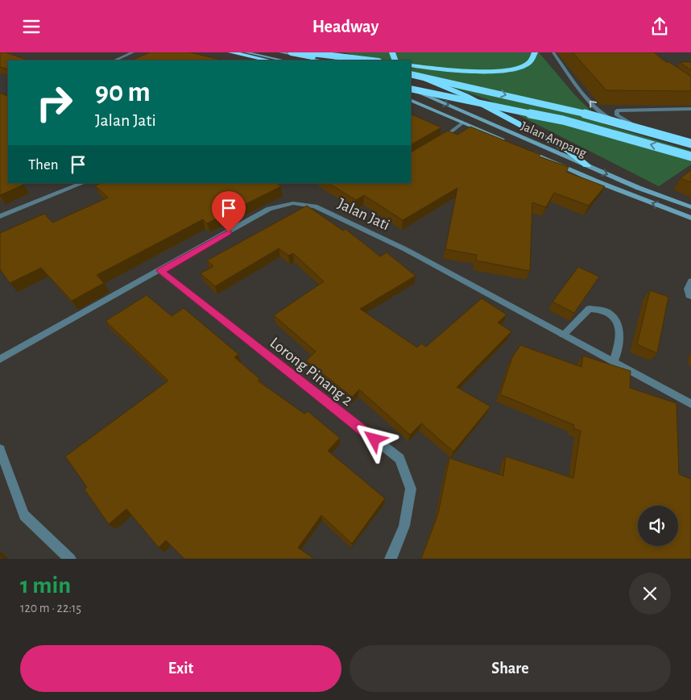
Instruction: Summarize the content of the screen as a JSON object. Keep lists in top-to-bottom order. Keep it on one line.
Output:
{"streets":{"main road":["Jalan Ampang"],"street":["Jalan Jati","Lorong Pinang 2"]},"crossings":[["Jalan Jati","Lorong Pinang 2"]],"page":{"header":"Headway","turn":["90 m","Jalan Jati"],"then":"Then","heading":["1 min","120 m · 22:15"],"buttons":["Exit","Share"]}}
